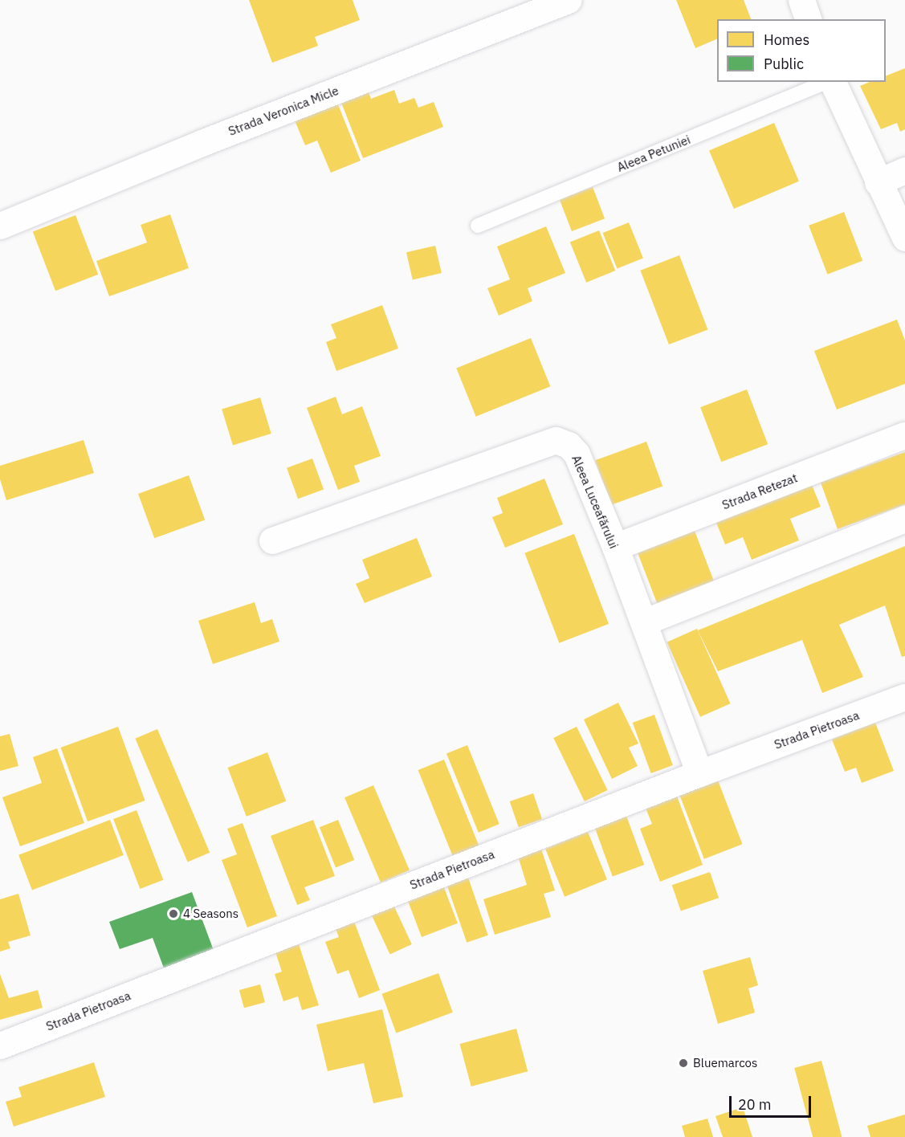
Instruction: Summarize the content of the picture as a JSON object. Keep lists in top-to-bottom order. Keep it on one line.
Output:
{"streets":{"street":["Strada Veronica Micle","Strada Retezat","Aleea Luceafărului","Strada Pietroasa"],"lane":["Aleea Petuniei"]},"crossings":[["Strada Retezat","Aleea Luceafărului"],["Aleea Luceafărului","Strada Pietroasa"]],"places":["4 Seasons","Bluemarcos"],"legend":["Homes","Public"],"scale_bar":"20 m"}
